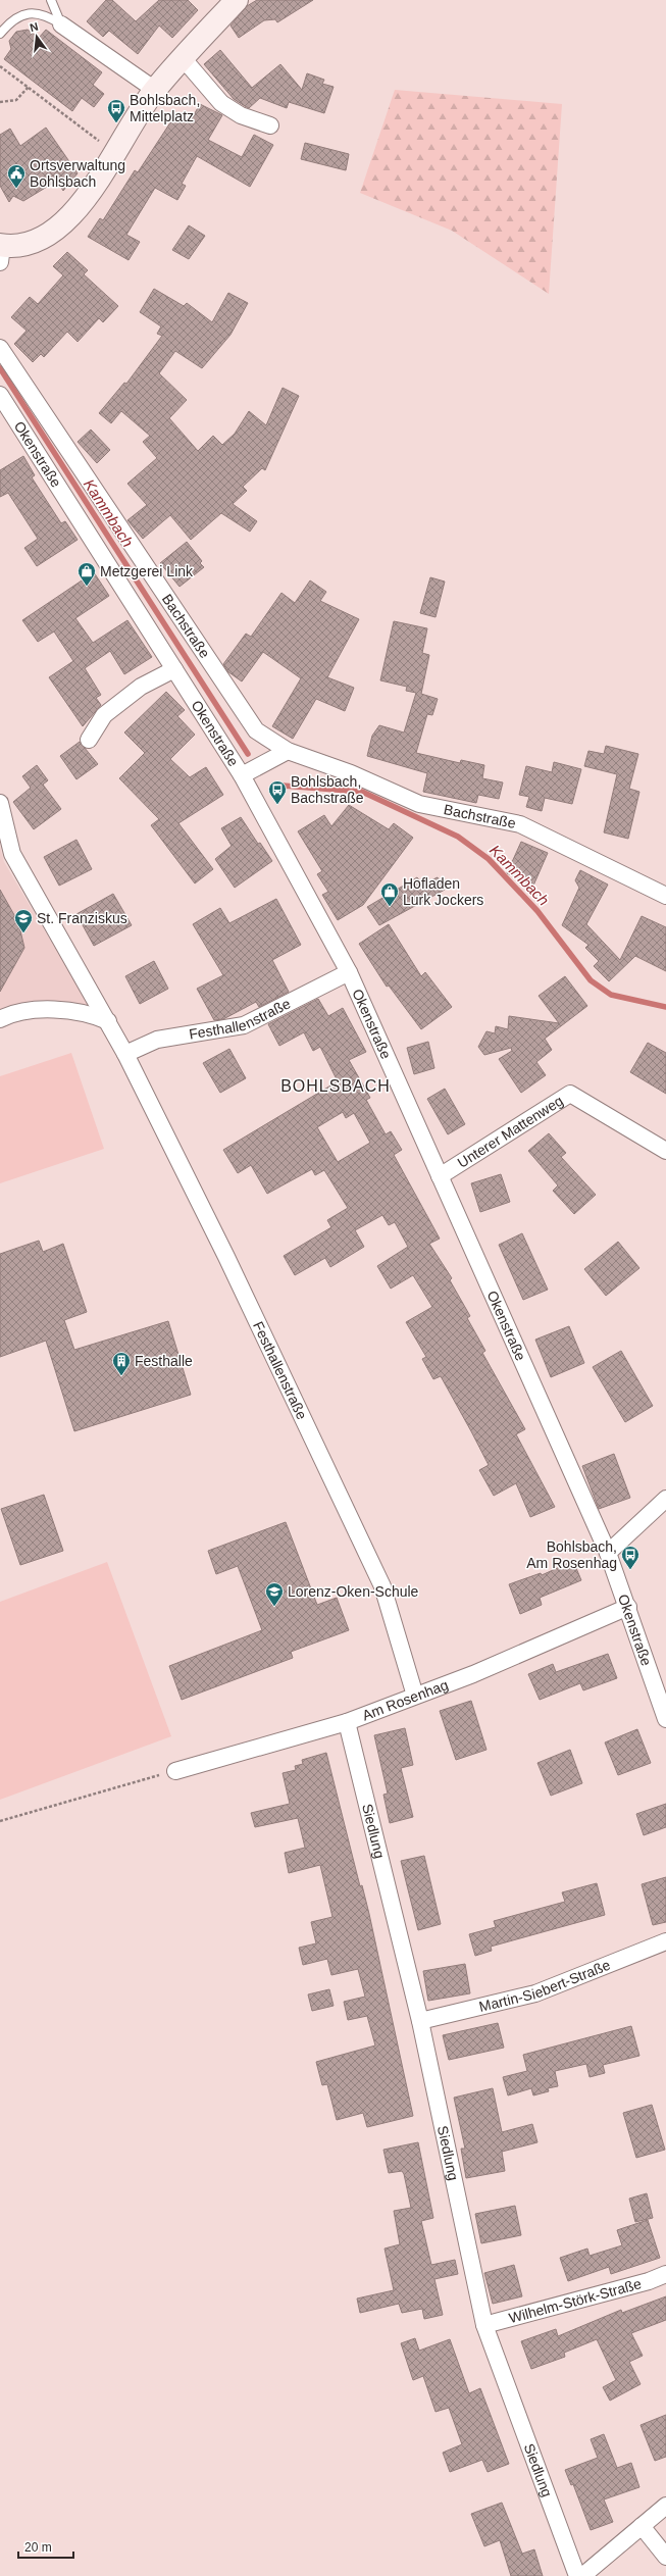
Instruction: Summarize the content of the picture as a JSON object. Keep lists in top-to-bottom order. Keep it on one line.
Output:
{"streets":{"street":["Okenstraße","Bachstraße","Festhallenstraße","Unterer Mattenweg","Am Rosenhag","Siedlung","Martin-Siebert-Straße","Wilhelm-Störk-Straße"]},"crossings":[["Okenstraße","Festhallenstraße"],["Okenstraße","Unterer Mattenweg"],["Okenstraße","Am Rosenhag"],["Festhallenstraße","Am Rosenhag"],["Am Rosenhag","Siedlung"],["Siedlung","Martin-Siebert-Straße"],["Siedlung","Wilhelm-Störk-Straße"]],"districts":["BOHLSBACH"],"water":["Kammbach"],"places":{"bus stop":["Bohlsbach, Mittelplatz","Bohlsbach, Bachstraße","Bohlsbach, Am Rosenhag"],"public building":["Ortsverwaltung Bohlsbach"],"shop":["Metzgerei Link","Hofladen Lurk Jockers"],"school or university":["St. Franziskus","Lorenz-Oken-Schule"],"building":["Festhalle"]},"scale_bar":"20 m","north":"top"}
